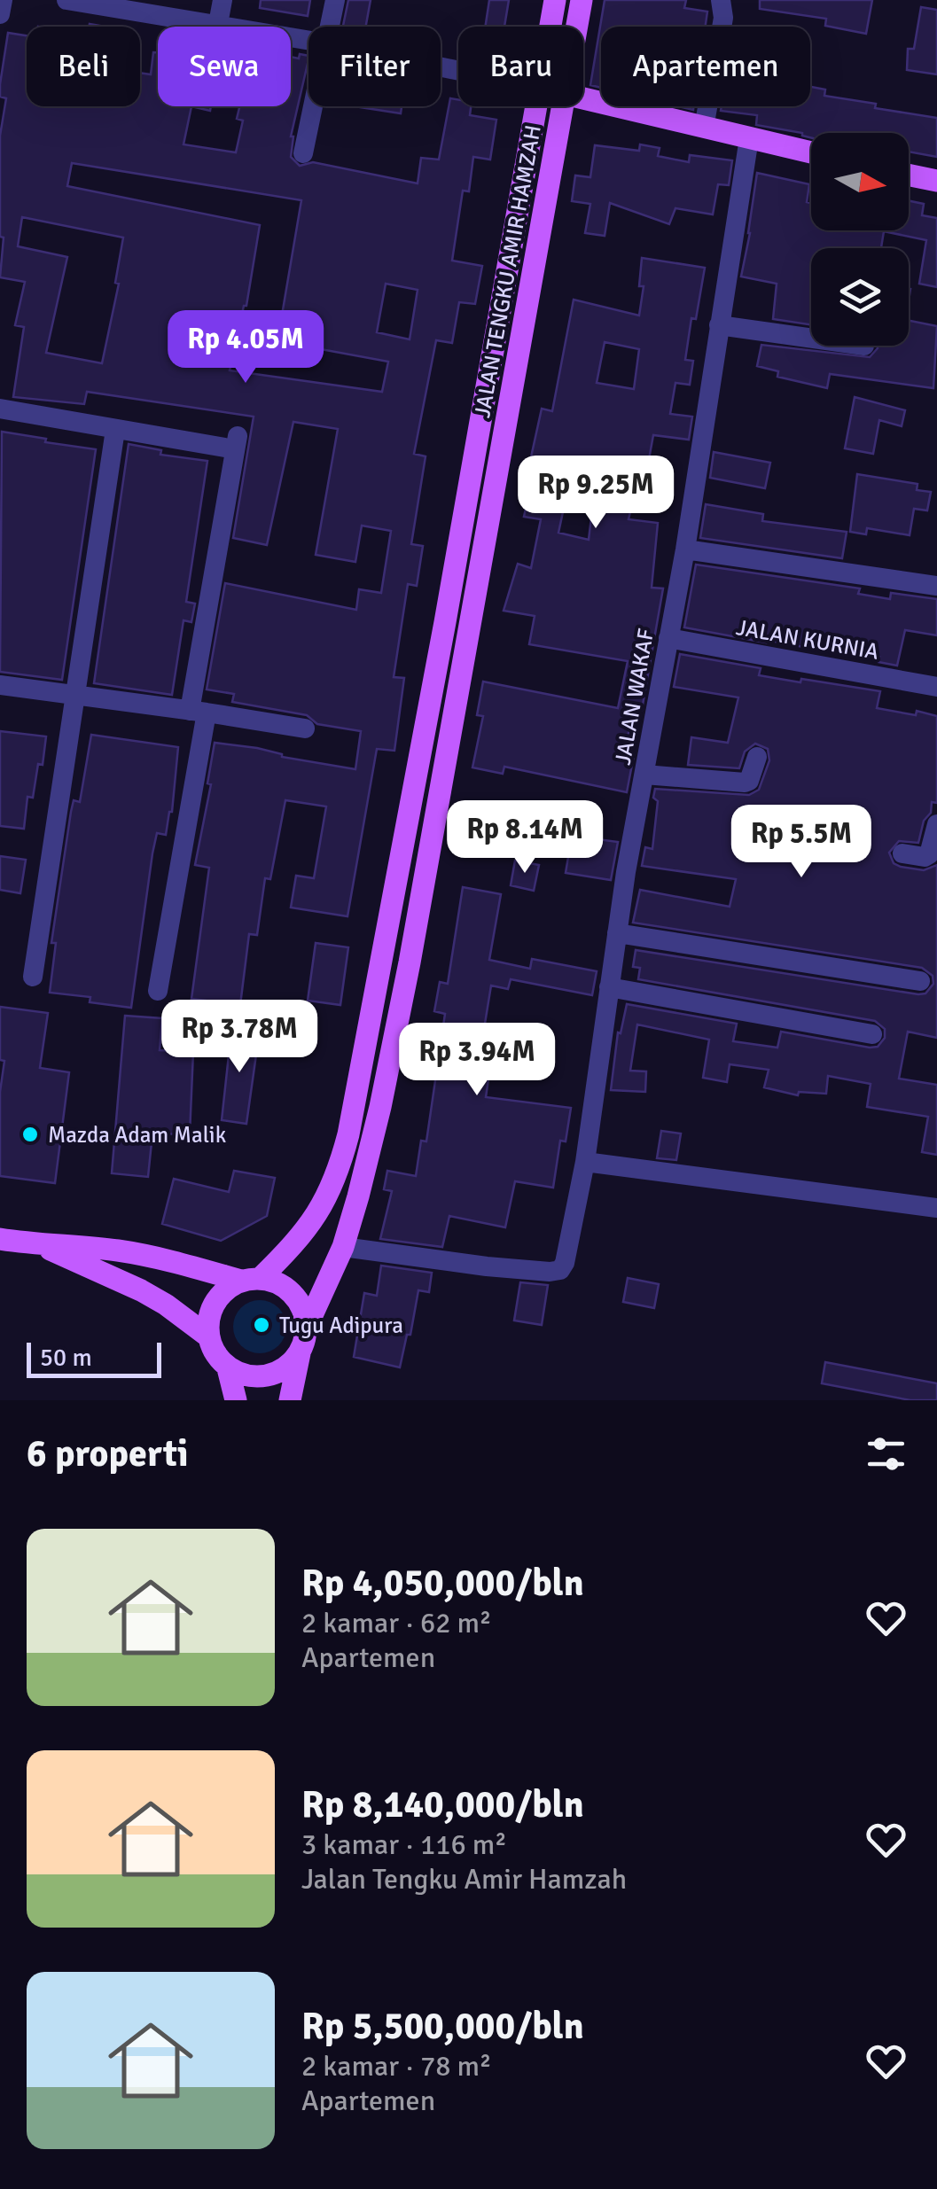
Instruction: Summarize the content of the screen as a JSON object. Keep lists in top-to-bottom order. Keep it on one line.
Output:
{"streets":{"main road":["JALAN TENGKU AMIR HAMZAH"],"street":["JALAN KURNIA","JALAN WAKAF"]},"crossings":[["JALAN TENGKU AMIR HAMZAH","JALAN WAKAF"],["JALAN KURNIA","JALAN WAKAF"]],"places":["Mazda Adam Malik","Tugu Adipura"],"scale_bar":"50 m","north":"right","page":{"chip":["Beli","Sewa","Filter","Baru","Apartemen"],"price":["Rp 4.05M","Rp 9.25M","Rp 8.14M","Rp 5.5M","Rp 3.78M","Rp 3.94M"],"scale":"50 m","heading":"6 properti","list":[{"name":"Rp 4,050,000/bln","note":"2 kamar · 62 m² · Apartemen"},{"name":"Rp 8,140,000/bln","note":"3 kamar · 116 m² · Jalan Tengku Amir Hamzah"},{"name":"Rp 5,500,000/bln","note":"2 kamar · 78 m² · Apartemen"}]}}
